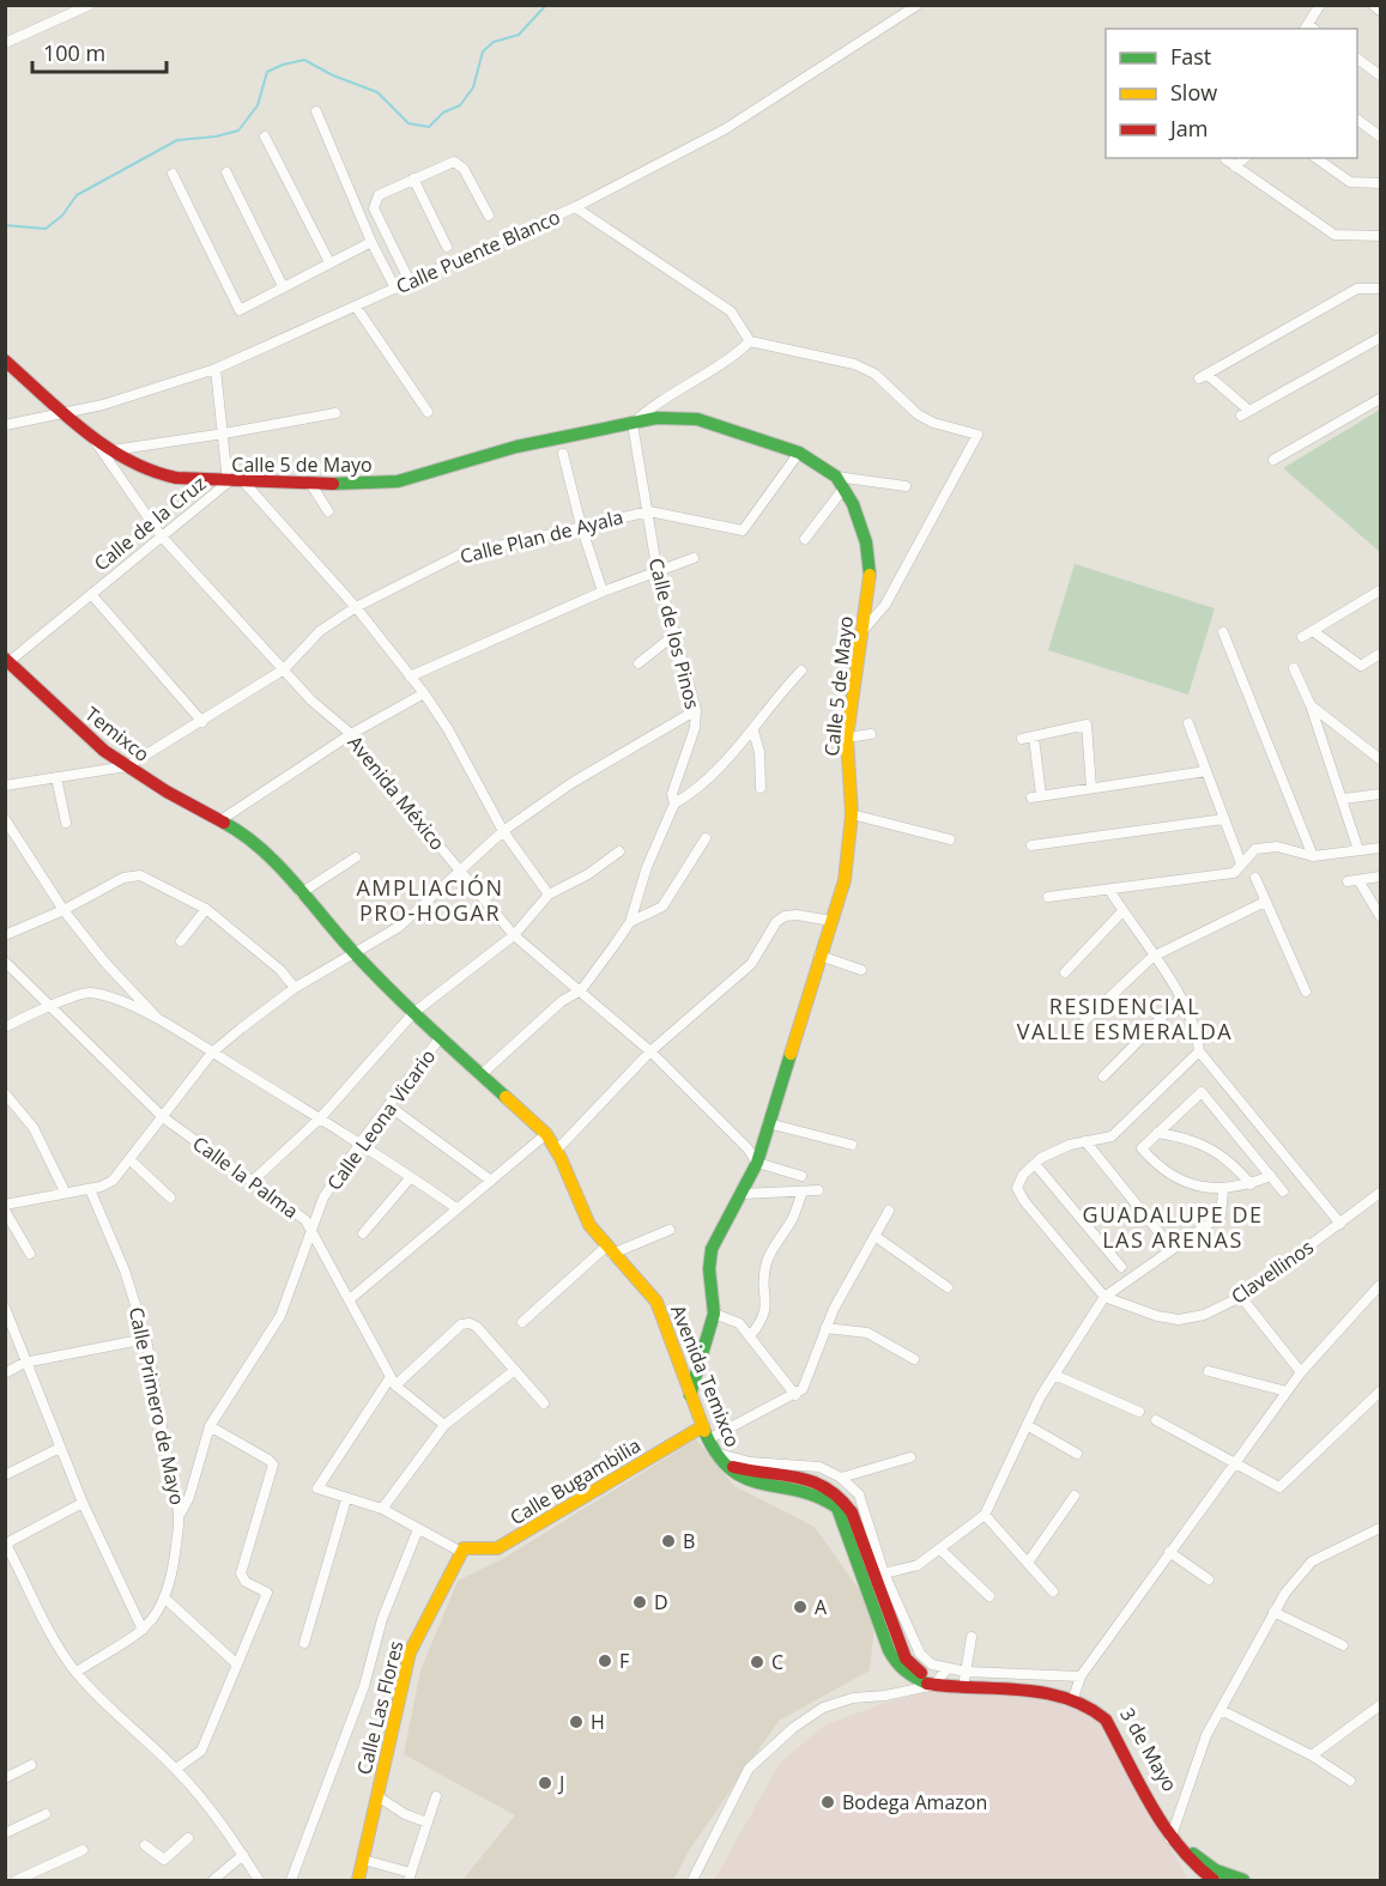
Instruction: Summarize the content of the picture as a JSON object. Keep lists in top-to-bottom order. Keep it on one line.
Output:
{"streets":{"street":["Calle Puente Blanco","Calle 5 de Mayo","Calle de la Cruz","Calle Plan de Ayala","Calle de los Pinos","Temixco","Avenida México","Calle Leona Vicario","Calle la Palma","Clavellinos","Avenida Temixco","Calle Primero de Mayo","Calle Bugambilia","Calle Las Flores","3 de Mayo"]},"crossings":[["Calle Puente Blanco","Calle 5 de Mayo"],["Calle Puente Blanco","Calle de la Cruz"],["Calle 5 de Mayo","Calle de la Cruz"],["Calle 5 de Mayo","Calle Plan de Ayala"],["Calle 5 de Mayo","Calle de los Pinos"],["Calle 5 de Mayo","Avenida México"],["Calle 5 de Mayo","Avenida Temixco"],["Calle de la Cruz","Temixco"],["Calle de la Cruz","Avenida México"],["Calle Plan de Ayala","Calle de los Pinos"],["Calle Plan de Ayala","Temixco"],["Calle Plan de Ayala","Avenida México"],["Calle de los Pinos","Avenida México"],["Calle de los Pinos","Avenida Temixco"],["Temixco","Avenida Temixco"],["Calle Leona Vicario","Calle la Palma"],["Calle Leona Vicario","Avenida Temixco"],["Calle Leona Vicario","Calle Primero de Mayo"],["Avenida Temixco","Calle Bugambilia"],["Avenida Temixco","3 de Mayo"],["Calle Bugambilia","Calle Las Flores"]],"districts":["AMPLIACIÓN PRO-HOGAR","RESIDENCIAL VALLE ESMERALDA","GUADALUPE DE LAS ARENAS"],"places":["B","D","A","F","C","H","J","Bodega Amazon"],"legend":["Fast","Slow","Jam"],"scale_bar":"100 m"}
